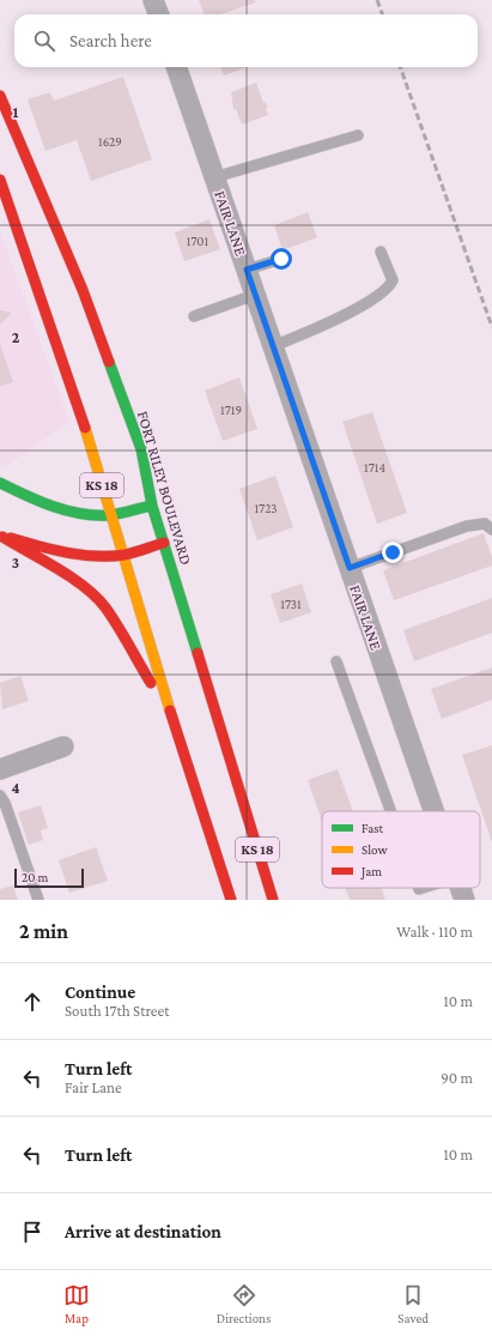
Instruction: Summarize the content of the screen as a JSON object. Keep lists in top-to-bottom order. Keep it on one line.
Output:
{"streets":{"main road":["KS 18","FORT RILEY BOULEVARD"],"street":["FAIR LANE"]},"house_numbers":["1629","1701","1719","1714","1723","1731"],"legend":["Fast","Slow","Jam"],"scale_bar":"20 m","page":{"search":"Search here","scale":"20 m","heading":["2 min","Walk · 110 m"],"list":[["Continue","South 17th Street","10 m"],["Turn left","Fair Lane","90 m"],["Turn left","10 m"],"Arrive at destination"],"nav":["Map","Directions","Saved"]},"grid":{"rows":["1","2","3","4"]}}
